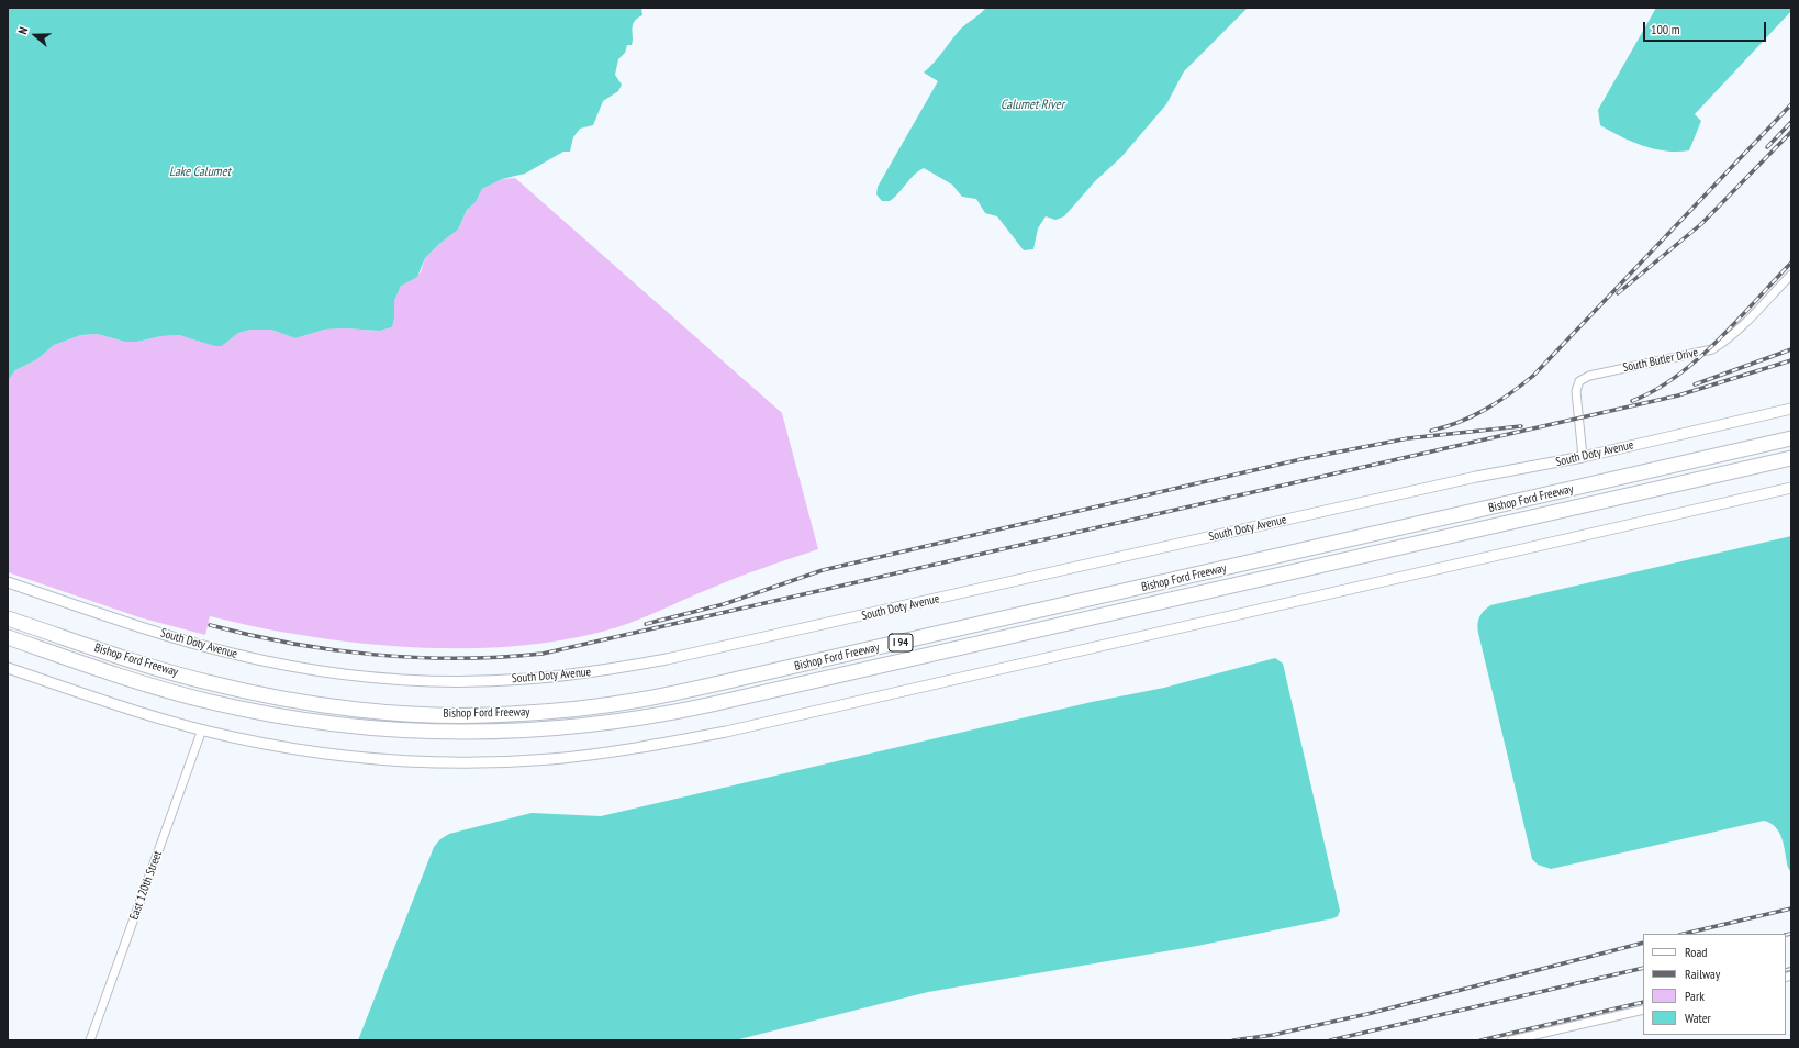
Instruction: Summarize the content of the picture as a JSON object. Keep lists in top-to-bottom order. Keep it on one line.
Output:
{"streets":{"highway":["Bishop Ford Freeway","I 94"],"street":["South Butler Drive","South Doty Avenue","East 120th Street"]},"crossings":[["South Butler Drive","South Doty Avenue"]],"water":["Calumet River","Lake Calumet"],"legend":["Road","Railway","Park","Water"],"scale_bar":"100 m","north":"left"}
